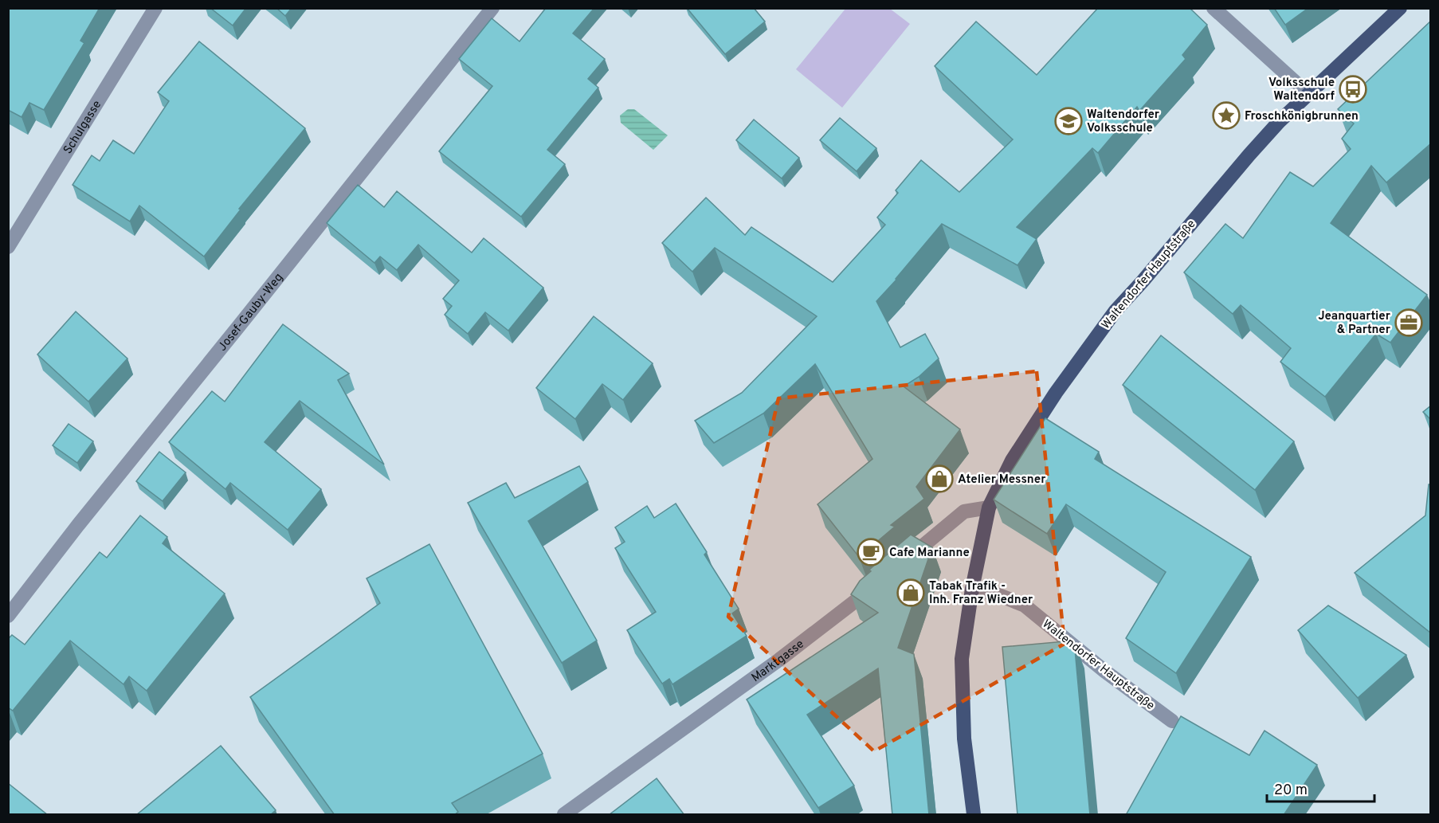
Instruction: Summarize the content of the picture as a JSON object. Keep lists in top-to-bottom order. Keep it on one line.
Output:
{"streets":{"main road":["Waltendorfer Hauptstraße"],"street":["Schulgasse","Josef-Gauby-Weg","Marktgasse"]},"places":{"bus stop":["Volksschule Waltendorf"],"place":["Froschkönigbrunnen"],"school or university":["Waltendorfer Volksschule"],"office":["Jeanquartier & Partner"],"shop":["Atelier Messner","Tabak Trafik - Inh. Franz Wiedner"],"cafe":["Cafe Marianne"]},"scale_bar":"20 m"}
